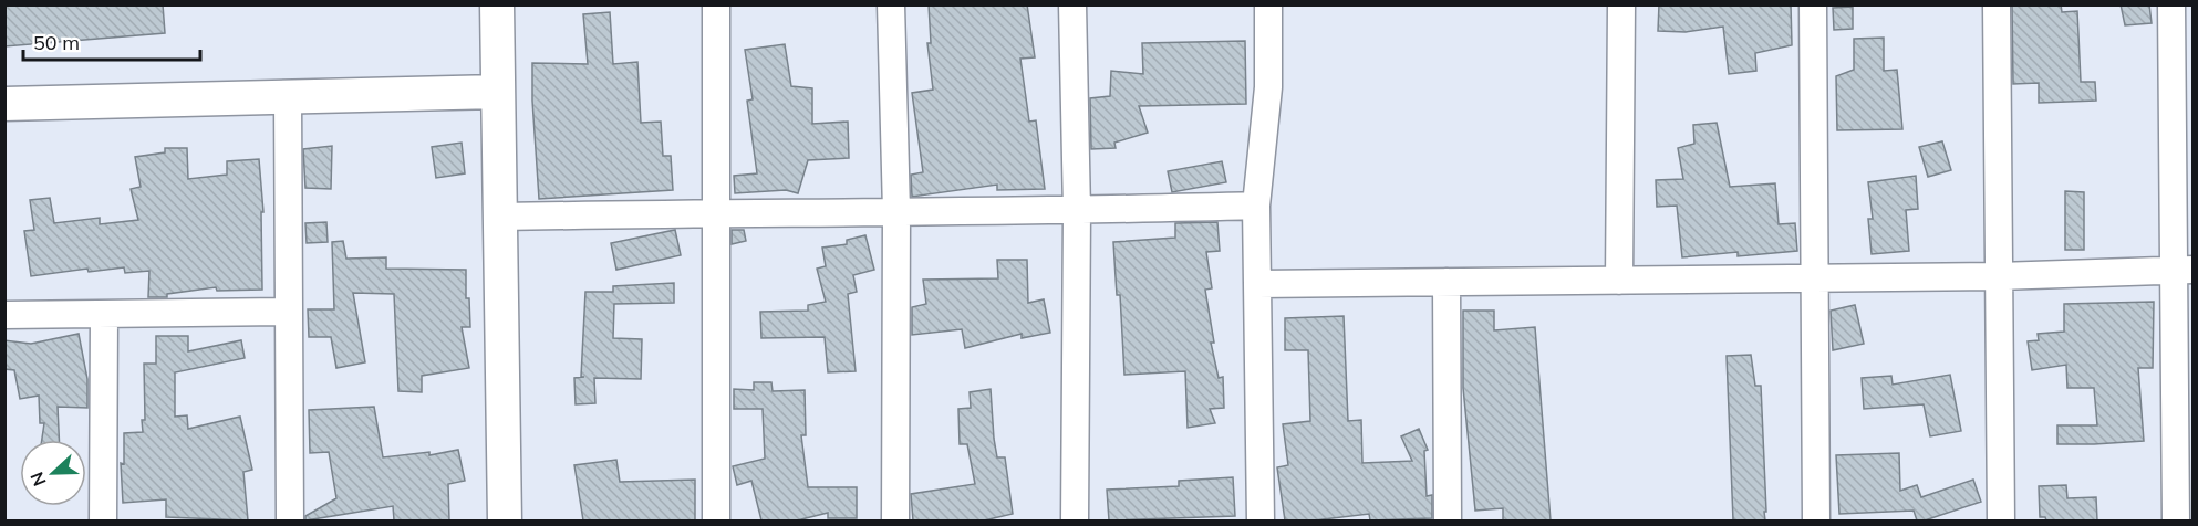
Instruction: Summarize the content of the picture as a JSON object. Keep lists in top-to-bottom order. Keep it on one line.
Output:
{"scale_bar":"50 m","north":"left"}
